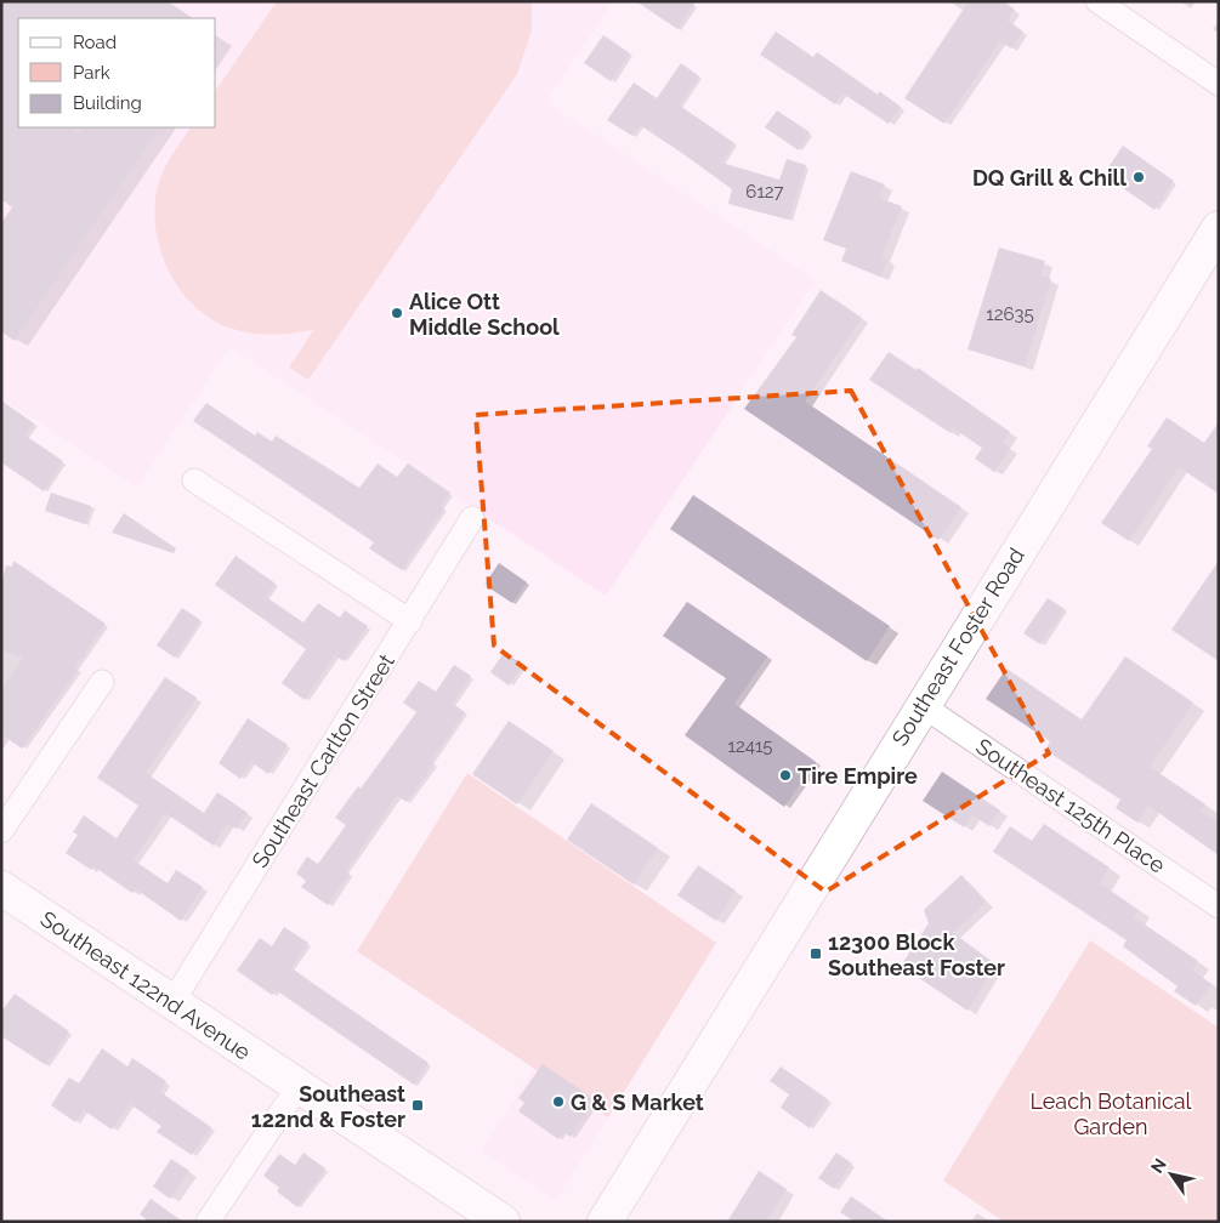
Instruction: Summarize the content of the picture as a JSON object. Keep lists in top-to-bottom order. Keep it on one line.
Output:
{"streets":{"main road":["Southeast Foster Road","Southeast 122nd Avenue"],"street":["Southeast Carlton Street","Southeast 125th Place"]},"crossings":[["Southeast Foster Road","Southeast 125th Place"],["Southeast Carlton Street","Southeast 122nd Avenue"]],"parks":["Leach Botanical Garden"],"places":{"other":["DQ Grill & Chill","Alice Ott Middle School","Tire Empire","G & S Market"],"transit":["12300 Block Southeast Foster","Southeast 122nd & Foster"]},"house_numbers":["6127","12635","12415"],"legend":["Road","Park","Building"],"north":"top left"}
